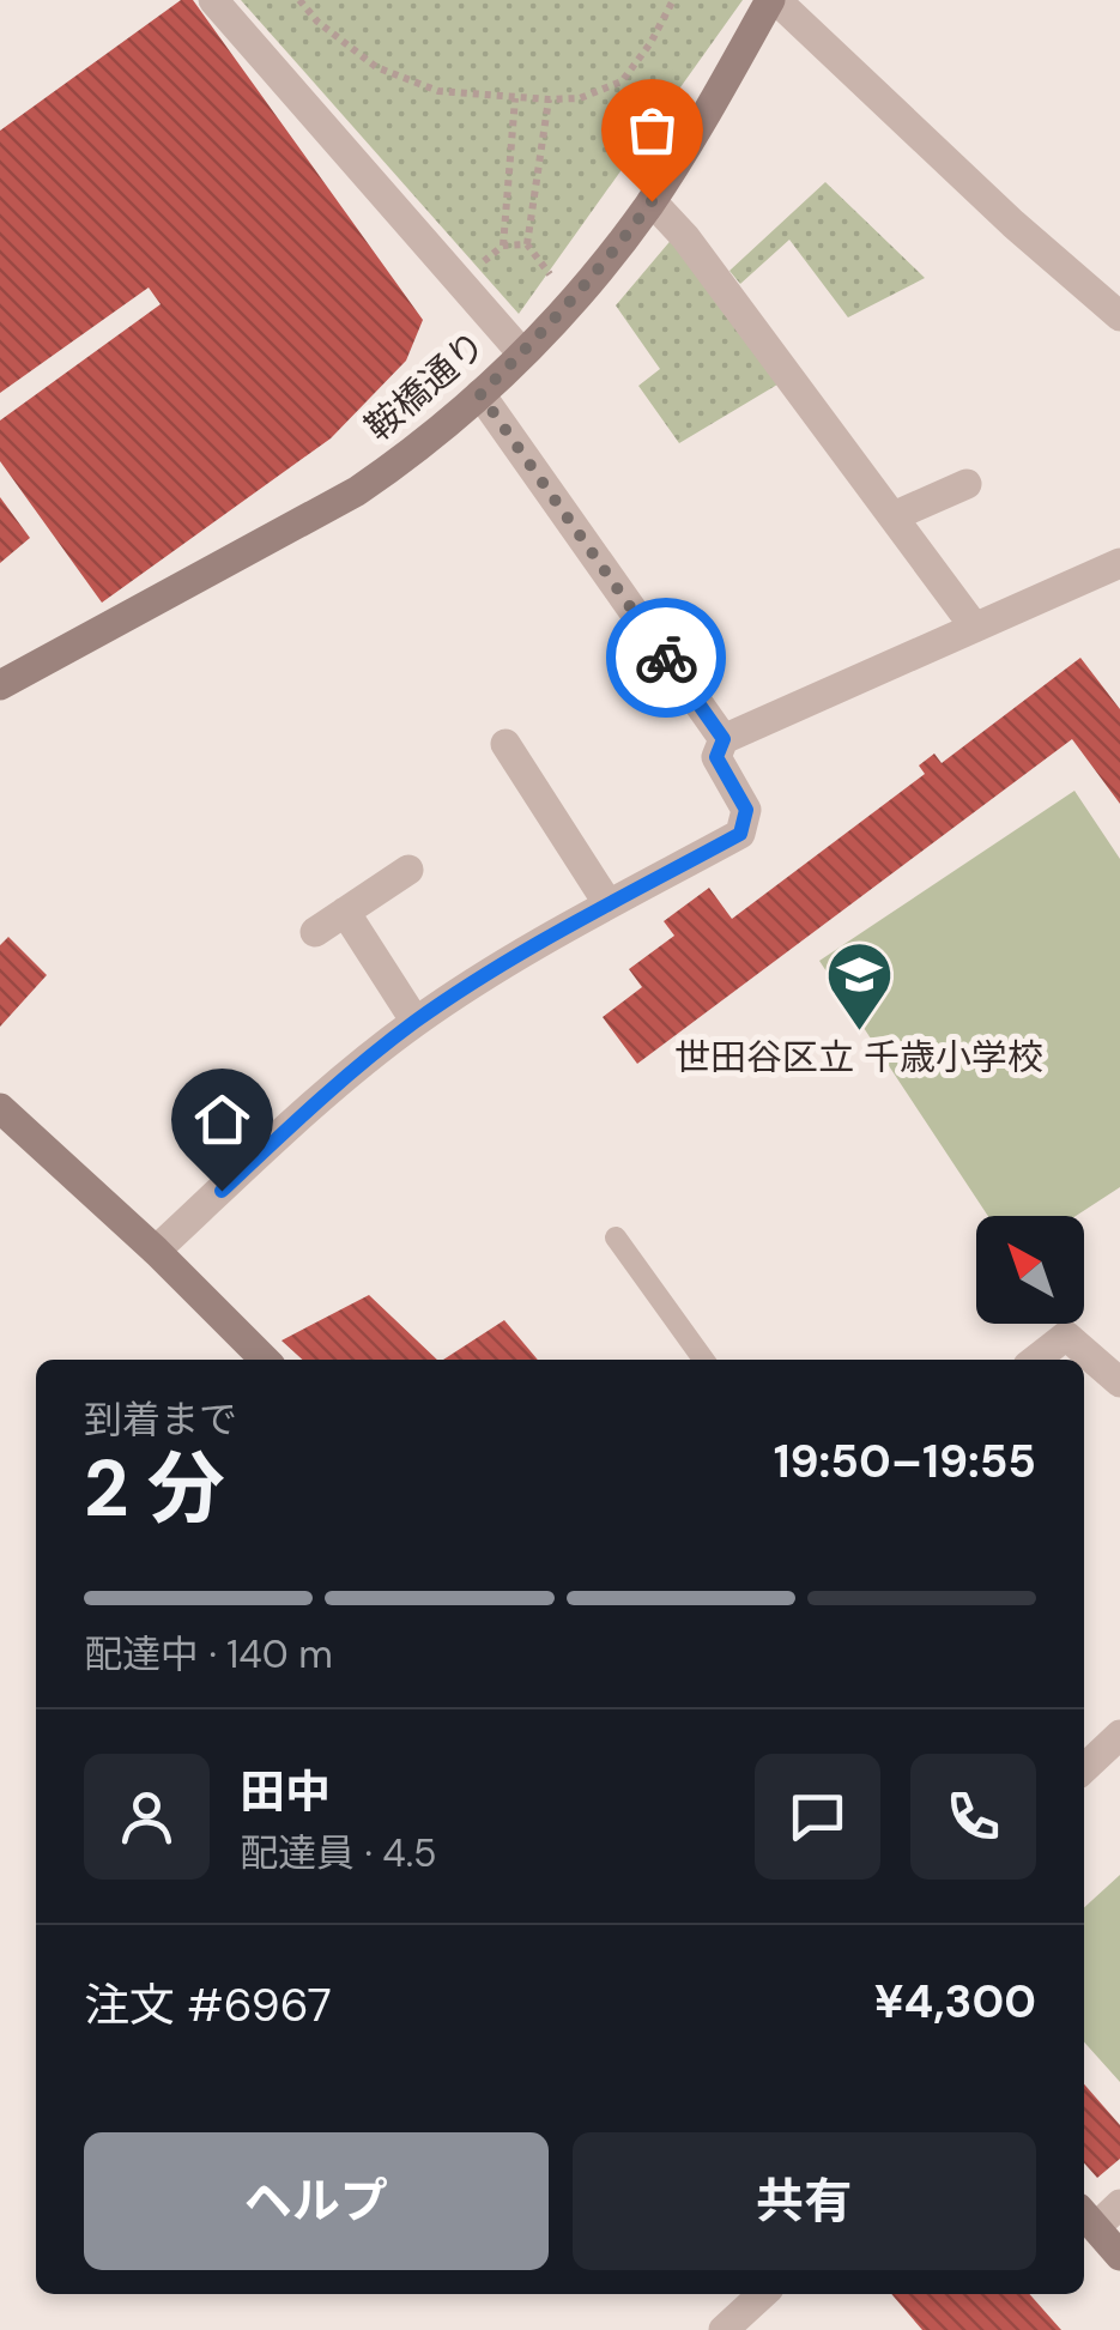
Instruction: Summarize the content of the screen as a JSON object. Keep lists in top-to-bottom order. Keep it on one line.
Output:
{"streets":{"street":["鞍橋通り"]},"places":{"school or university":["世田谷区立 千歳小学校"]},"north":"top left","page":{"heading":["2 分","到着まで","19:50–19:55"],"panel":["田中","配達員 · 4.5","注文 #6967","¥4,300"],"bar":"配達中 · 140 m","buttons":["ヘルプ","共有"]}}
